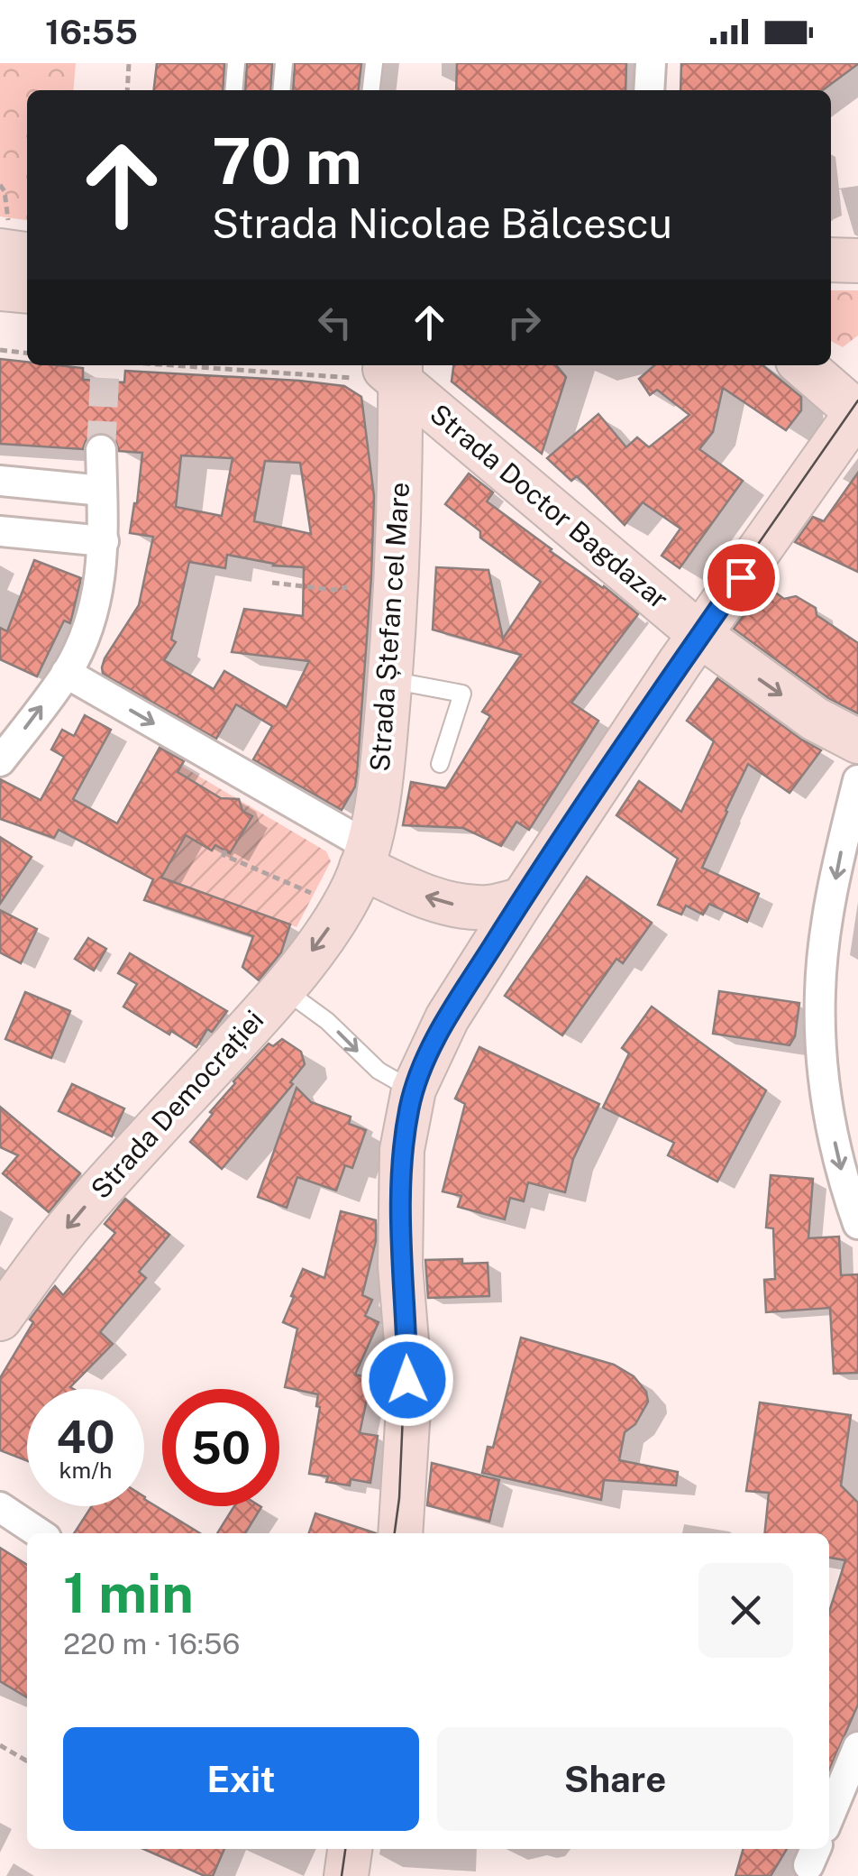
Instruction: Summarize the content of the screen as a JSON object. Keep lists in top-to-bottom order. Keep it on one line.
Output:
{"streets":{"main road":["Strada Doctor Bagdazar","Strada Ștefan cel Mare","Strada Democrației"]},"crossings":[["Strada Doctor Bagdazar","Strada Ștefan cel Mare"],["Strada Ștefan cel Mare","Strada Democrației"]],"page":{"status":"16:55","turn":["70 m","Strada Nicolae Bălcescu"],"speed":"40 km/h","limit":"50","heading":["1 min","220 m · 16:56"],"buttons":["Exit","Share"]}}
